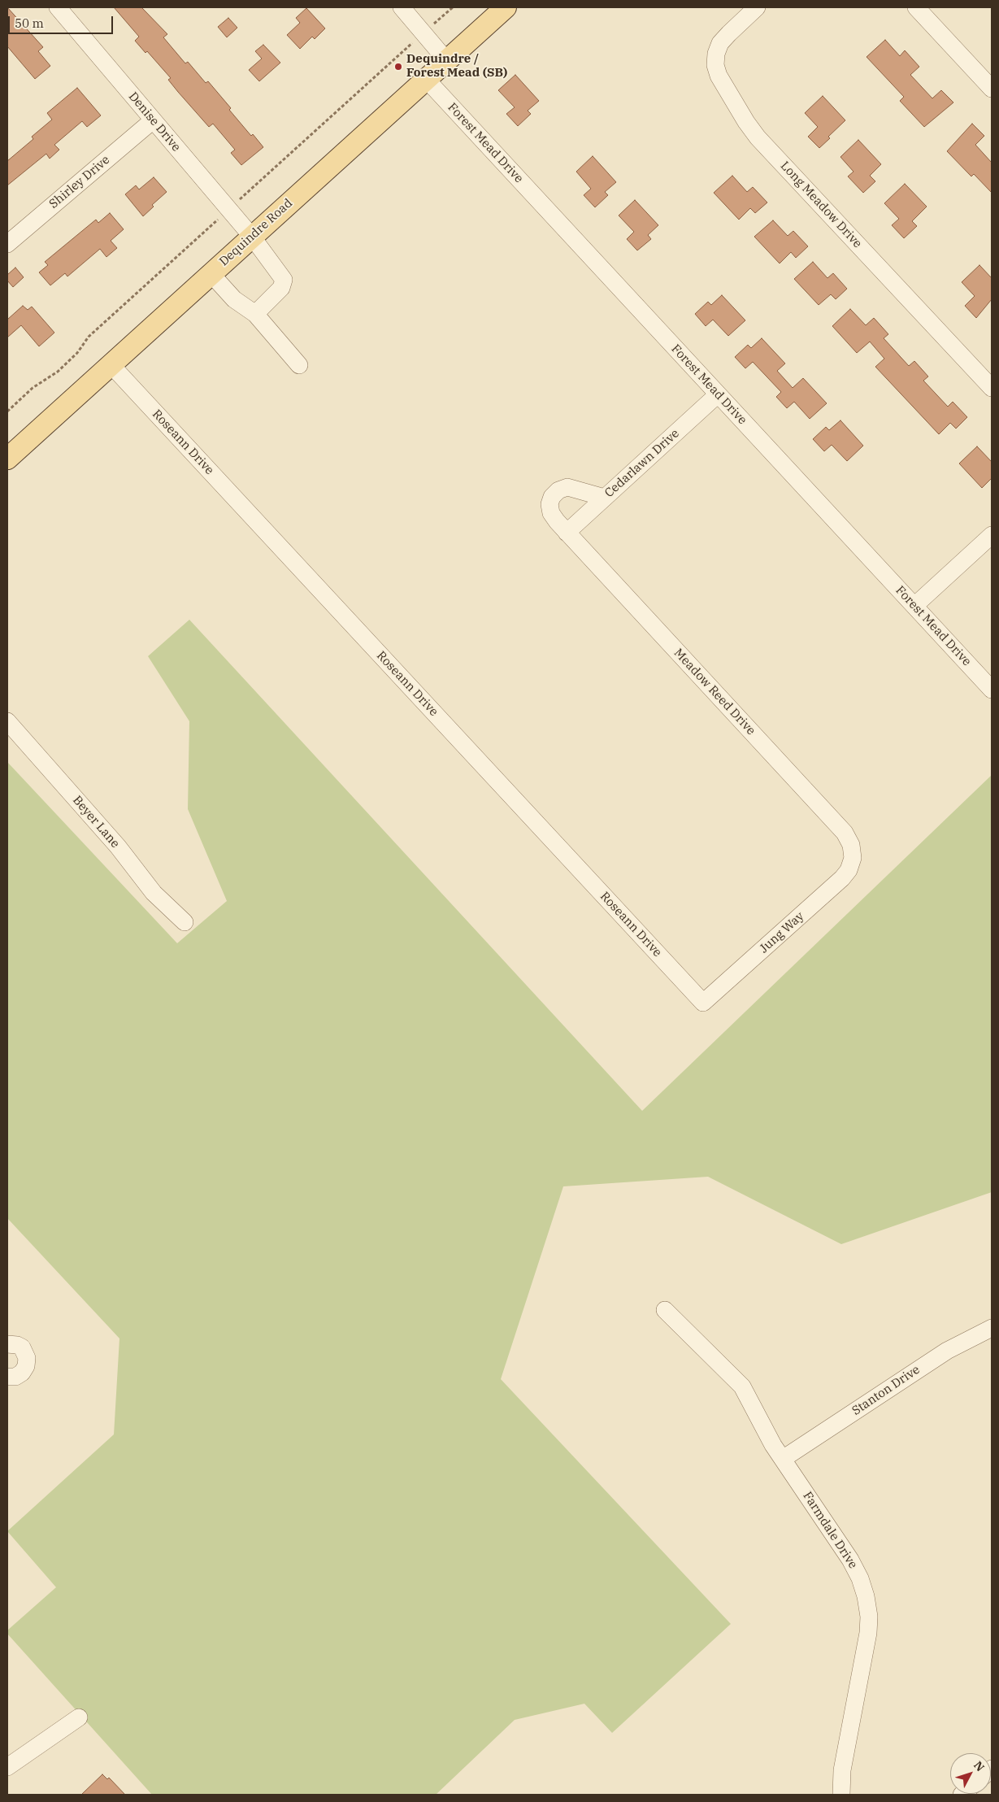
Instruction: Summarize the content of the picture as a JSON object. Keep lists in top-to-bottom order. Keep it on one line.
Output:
{"streets":{"main road":["Dequindre Road"],"street":["Denise Drive","Forest Mead Drive","Shirley Drive","Long Meadow Drive","Roseann Drive","Cedarlawn Drive","Meadow Reed Drive","Beyer Lane","Jung Way","Stanton Drive","Farmdale Drive"]},"crossings":[["Denise Drive","Shirley Drive"],["Denise Drive","Dequindre Road"],["Forest Mead Drive","Dequindre Road"],["Forest Mead Drive","Cedarlawn Drive"],["Dequindre Road","Roseann Drive"],["Roseann Drive","Jung Way"],["Cedarlawn Drive","Meadow Reed Drive"],["Meadow Reed Drive","Jung Way"],["Stanton Drive","Farmdale Drive"]],"places":["Dequindre / Forest Mead (SB)"],"scale_bar":"50 m","north":"top right"}
